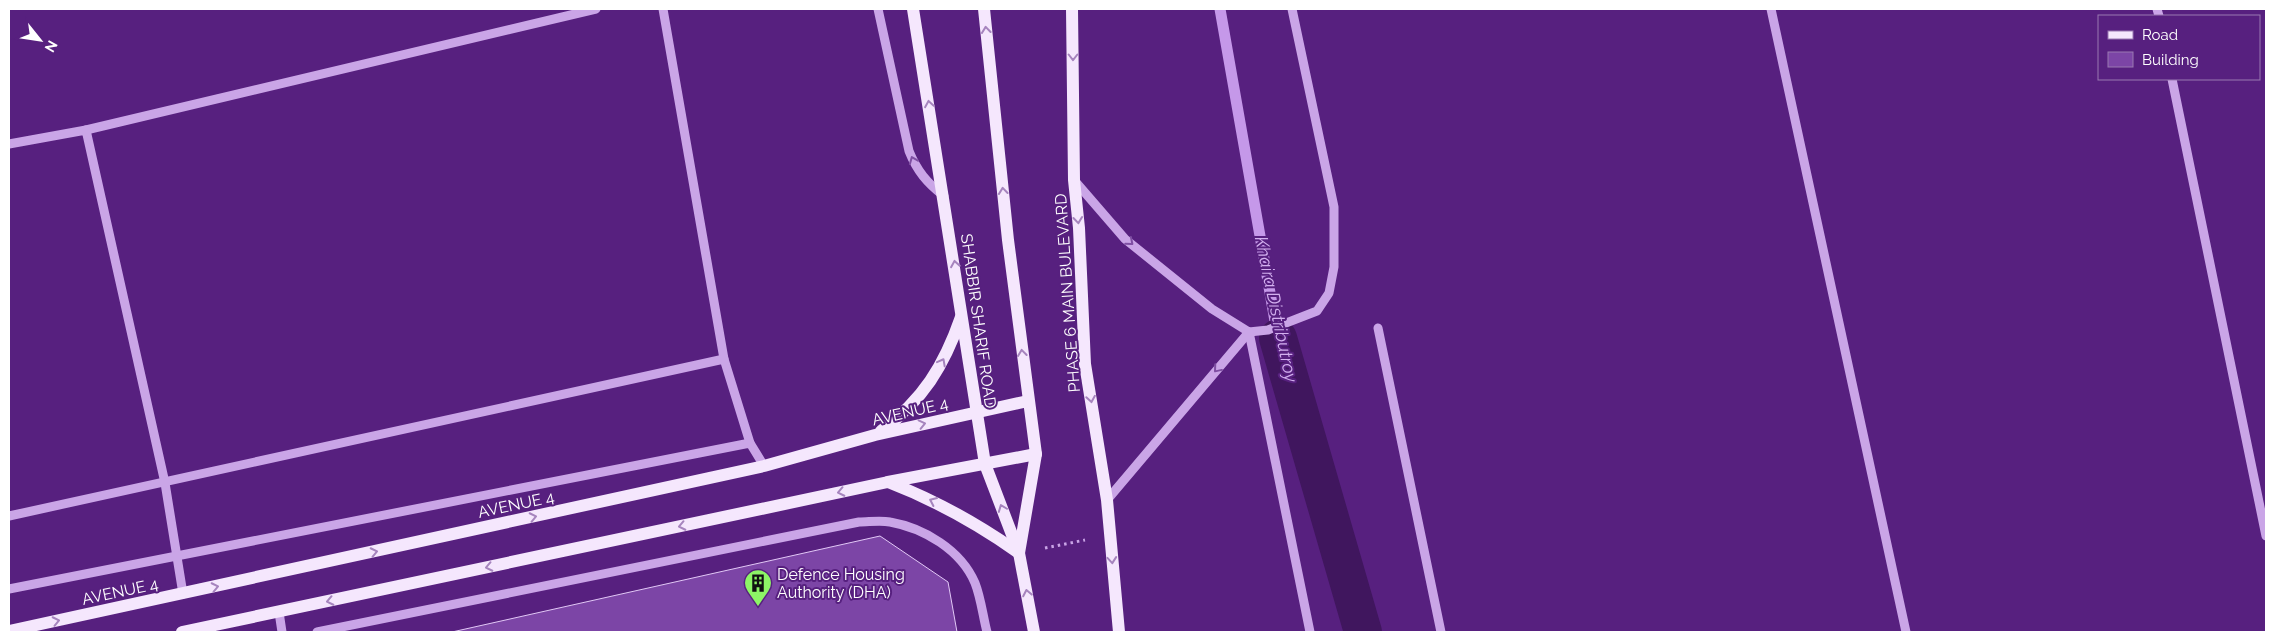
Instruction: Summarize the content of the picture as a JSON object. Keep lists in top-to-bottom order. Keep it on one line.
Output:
{"streets":{"main road":["PHASE 6 MAIN BULEVARD","SHABBIR SHARIF ROAD","AVENUE 4"]},"crossings":[["SHABBIR SHARIF ROAD","AVENUE 4"]],"water":["Khaira Distributroy"],"places":{"building":["Defence Housing Authority (DHA)"]},"legend":["Road","Building"],"north":"bottom right"}
